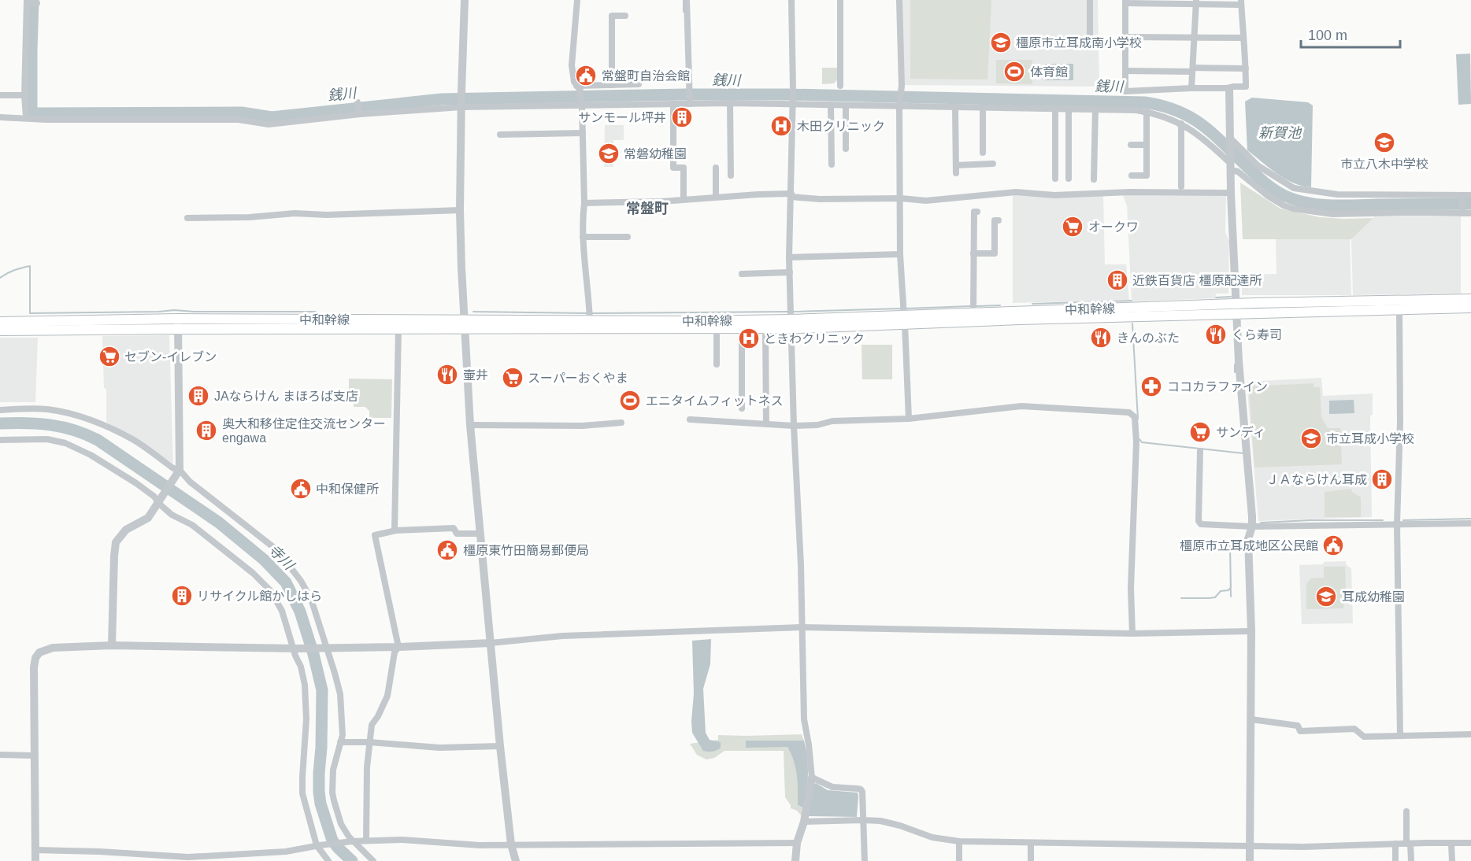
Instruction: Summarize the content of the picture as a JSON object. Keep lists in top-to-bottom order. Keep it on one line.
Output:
{"streets":{"main road":["中和幹線"]},"districts":["常盤町"],"water":["銭川","新賀池","寺川"],"places":{"school or university":["橿原市立耳成南小学校","市立八木中学校","常磐幼稚園","市立耳成小学校","耳成幼稚園"],"sports":["体育館","エニタイムフィットネス"],"public building":["常盤町自治会館","中和保健所","橿原市立耳成地区公民館","橿原東竹田簡易郵便局"],"building":["サンモール坪井","近鉄百貨店 橿原配達所","JAならけん まほろば支店","奥大和移住定住交流センター engawa","ＪＡならけん耳成","リサイクル館かしはら"],"hospital":["木田クリニック","ときわクリニック"],"supermarket":["オークワ","セブン-イレブン","スーパーおくやま","サンディ"],"restaurant":["くら寿司","きんのぶた","壷井"],"pharmacy":["ココカラファイン"]},"scale_bar":"100 m"}
